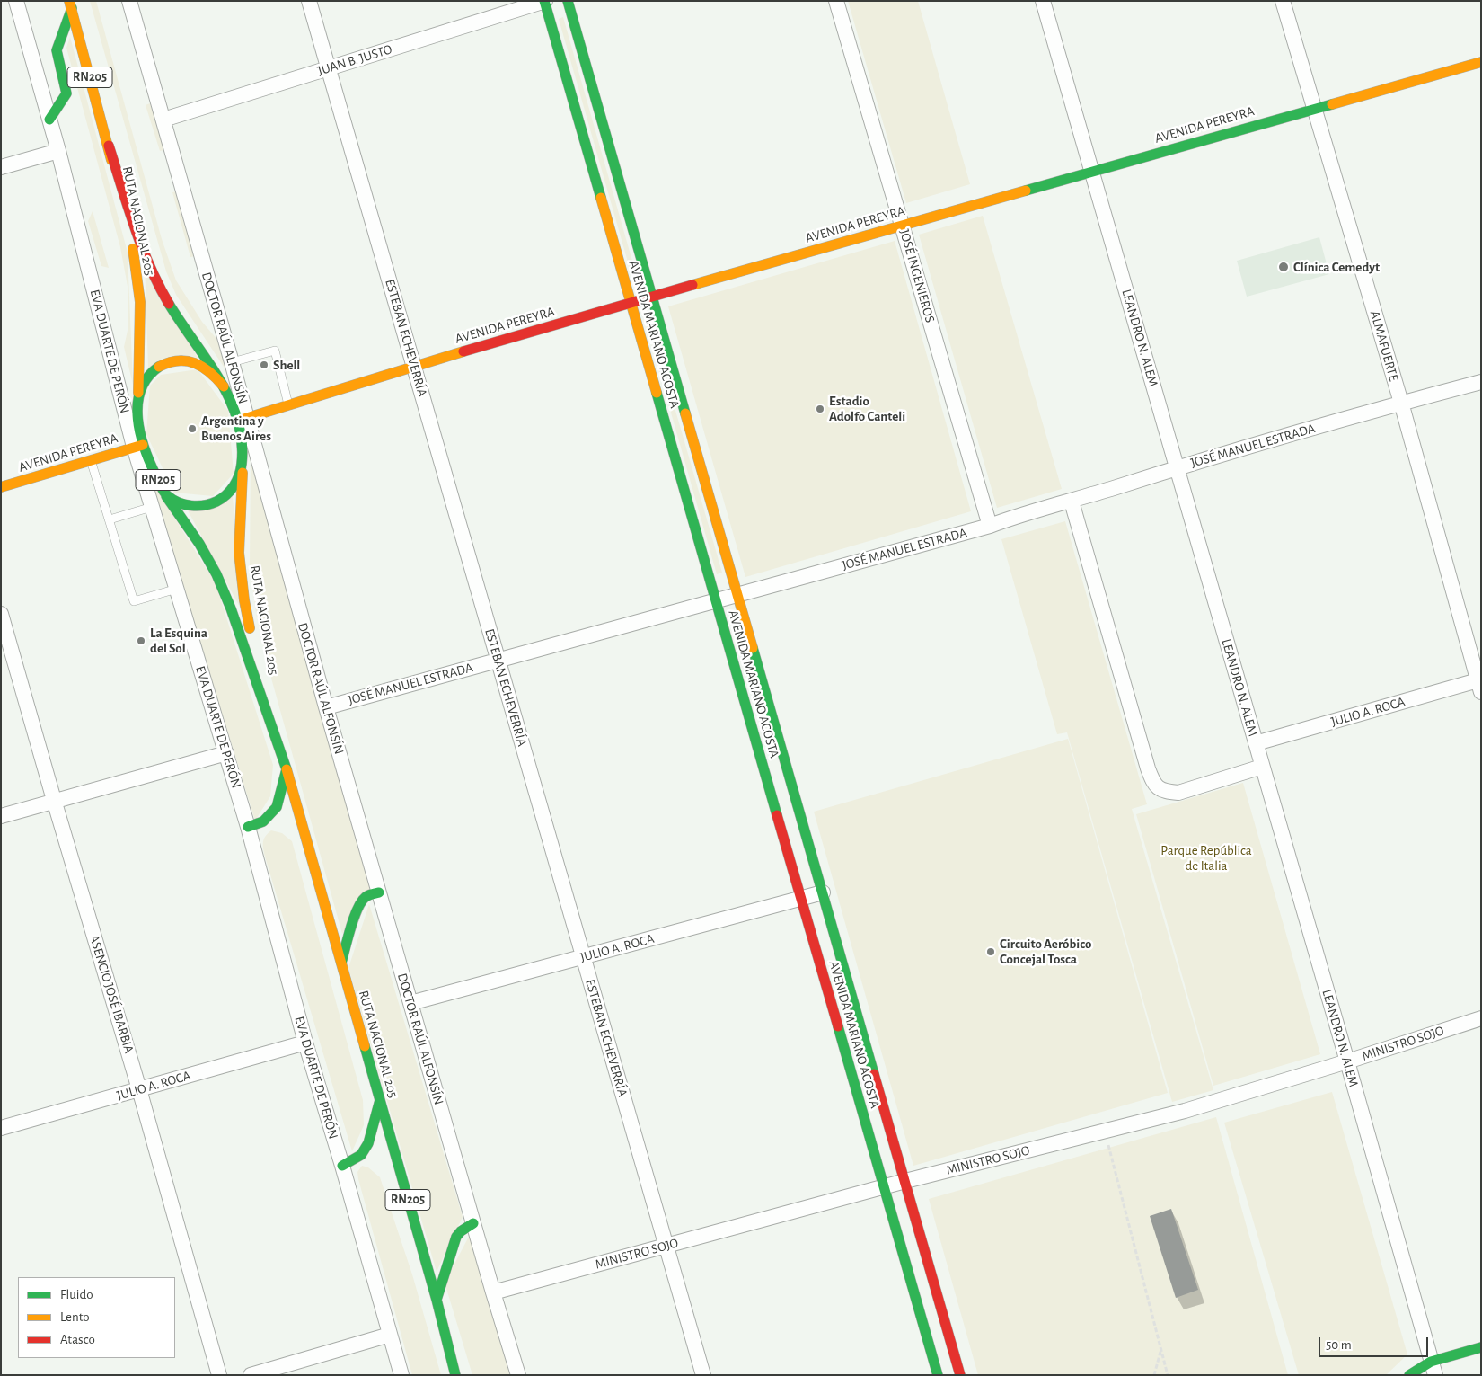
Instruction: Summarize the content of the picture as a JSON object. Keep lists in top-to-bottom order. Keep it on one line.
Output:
{"streets":{"main road":["RN205","AVENIDA PEREYRA","RUTA NACIONAL 205","AVENIDA MARIANO ACOSTA"],"street":["JUAN B. JUSTO","JOSÉ INGENIEROS","DOCTOR RAÚL ALFONSÍN","ESTEBAN ECHEVERRÍA","LEANDRO N. ALEM","ALMAFUERTE","EVA DUARTE DE PERÓN","JOSÉ MANUEL ESTRADA","JULIO A. ROCA","ASENCIO JOSÉ IBARBIA","MINISTRO SOJO"]},"crossings":[["JUAN B. JUSTO","AVENIDA MARIANO ACOSTA"],["JUAN B. JUSTO","DOCTOR RAÚL ALFONSÍN"],["JUAN B. JUSTO","ESTEBAN ECHEVERRÍA"],["RN205","AVENIDA PEREYRA"],["RN205","RUTA NACIONAL 205"],["RN205","DOCTOR RAÚL ALFONSÍN"],["RN205","EVA DUARTE DE PERÓN"],["AVENIDA PEREYRA","RUTA NACIONAL 205"],["AVENIDA PEREYRA","JOSÉ INGENIEROS"],["AVENIDA PEREYRA","AVENIDA MARIANO ACOSTA"],["AVENIDA PEREYRA","DOCTOR RAÚL ALFONSÍN"],["AVENIDA PEREYRA","ESTEBAN ECHEVERRÍA"],["AVENIDA PEREYRA","LEANDRO N. ALEM"],["AVENIDA PEREYRA","ALMAFUERTE"],["AVENIDA PEREYRA","EVA DUARTE DE PERÓN"],["RUTA NACIONAL 205","DOCTOR RAÚL ALFONSÍN"],["RUTA NACIONAL 205","EVA DUARTE DE PERÓN"],["JOSÉ INGENIEROS","JOSÉ MANUEL ESTRADA"],["AVENIDA MARIANO ACOSTA","JOSÉ MANUEL ESTRADA"],["AVENIDA MARIANO ACOSTA","JULIO A. ROCA"],["AVENIDA MARIANO ACOSTA","MINISTRO SOJO"],["DOCTOR RAÚL ALFONSÍN","EVA DUARTE DE PERÓN"],["DOCTOR RAÚL ALFONSÍN","JOSÉ MANUEL ESTRADA"],["DOCTOR RAÚL ALFONSÍN","JULIO A. ROCA"],["DOCTOR RAÚL ALFONSÍN","MINISTRO SOJO"],["ESTEBAN ECHEVERRÍA","JOSÉ MANUEL ESTRADA"],["ESTEBAN ECHEVERRÍA","JULIO A. ROCA"],["ESTEBAN ECHEVERRÍA","MINISTRO SOJO"],["LEANDRO N. ALEM","JOSÉ MANUEL ESTRADA"],["LEANDRO N. ALEM","JULIO A. ROCA"],["LEANDRO N. ALEM","MINISTRO SOJO"],["ALMAFUERTE","JOSÉ MANUEL ESTRADA"],["ALMAFUERTE","JULIO A. ROCA"],["EVA DUARTE DE PERÓN","JULIO A. ROCA"],["JULIO A. ROCA","ASENCIO JOSÉ IBARBIA"]],"parks":["Parque República de Italia"],"places":["Clínica Cemedyt","Shell","Estadio Adolfo Canteli","Argentina y Buenos Aires","La Esquina del Sol","Circuito Aeróbico Concejal Tosca"],"legend":["Fluido","Lento","Atasco"],"scale_bar":"50 m"}
